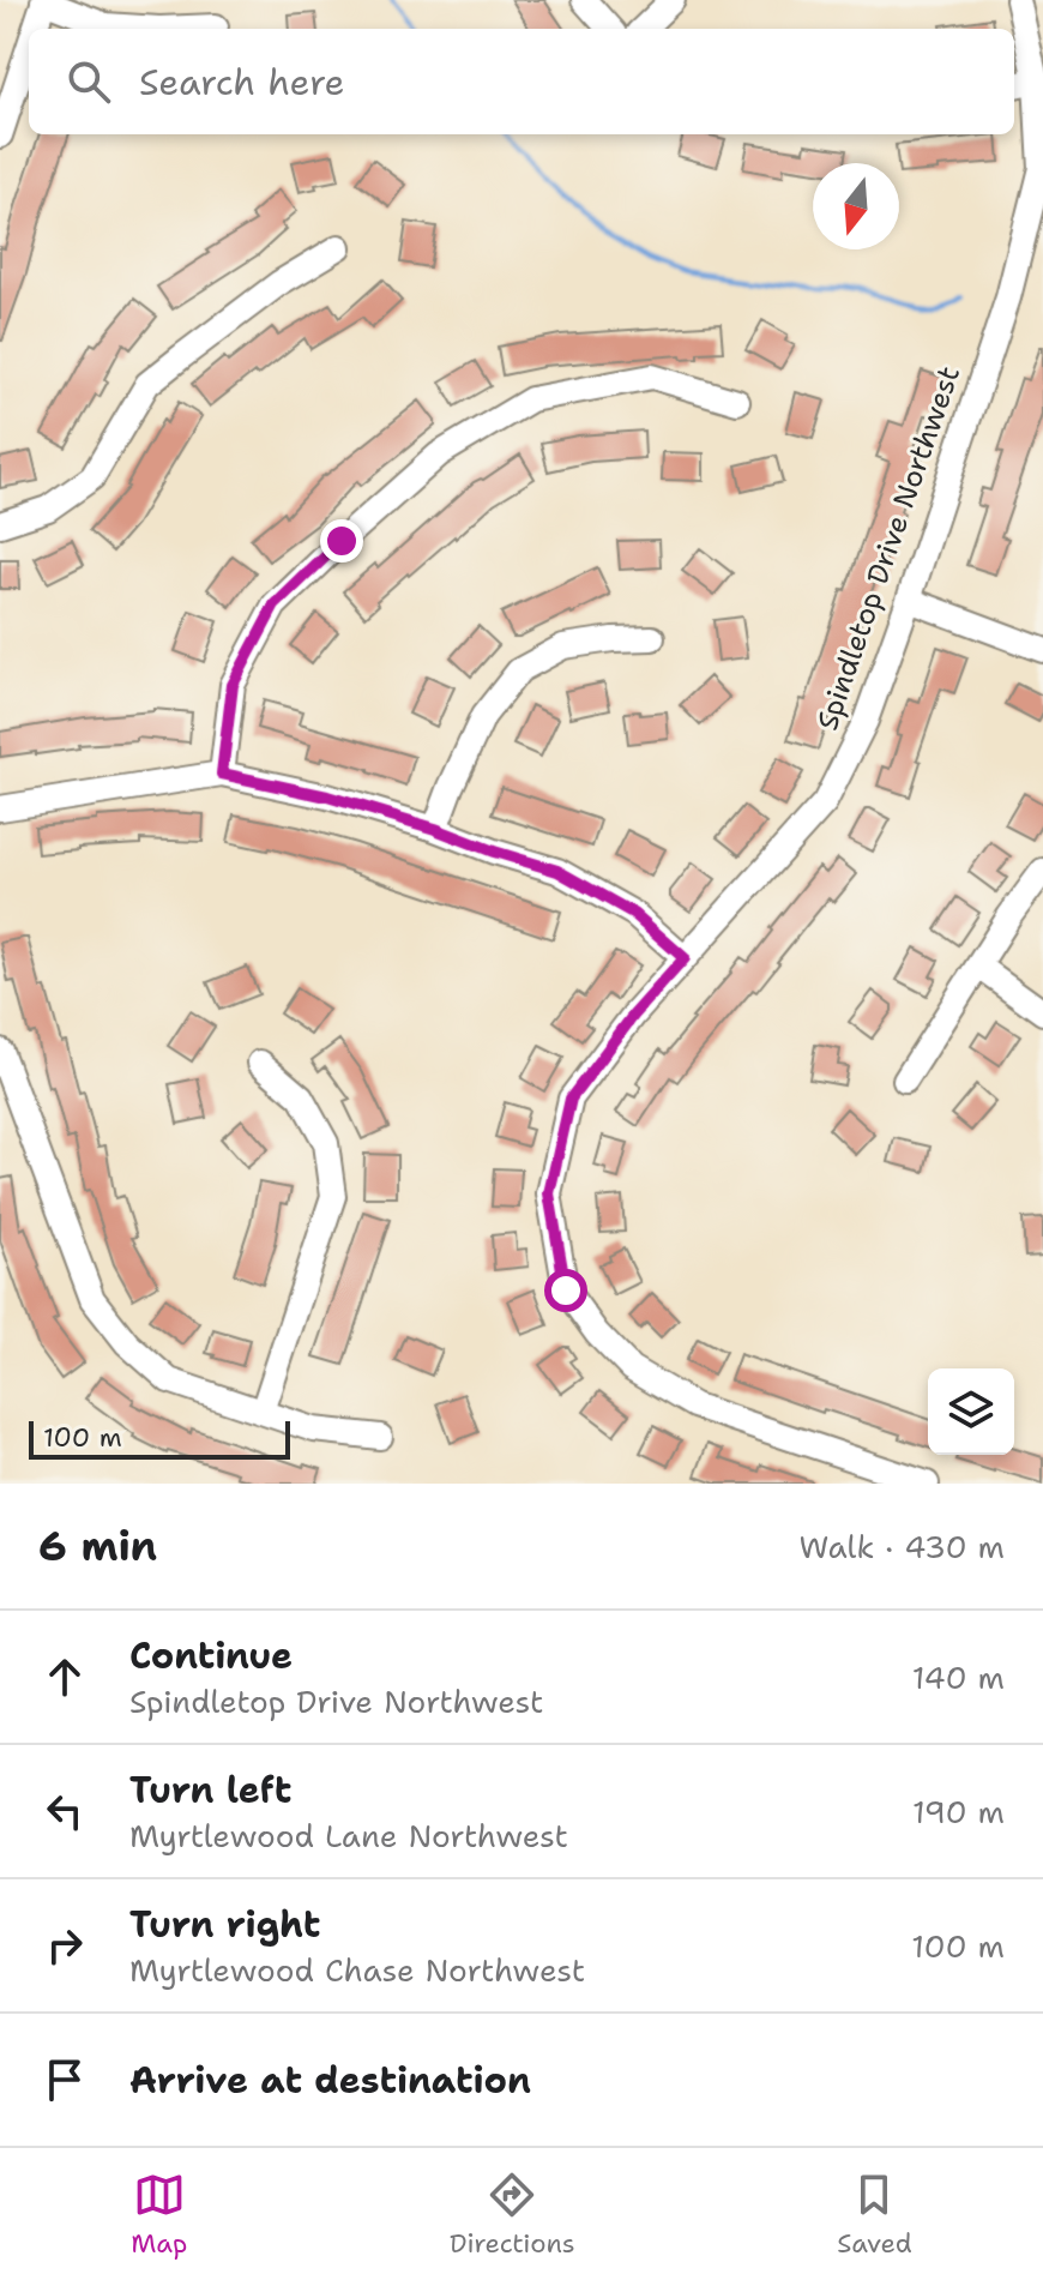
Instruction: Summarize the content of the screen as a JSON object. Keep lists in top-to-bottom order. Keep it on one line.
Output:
{"streets":{"street":["Spindletop Drive Northwest"]},"scale_bar":"100 m","north":"bottom","page":{"search":"Search here","scale":"100 m","heading":["6 min","Walk · 430 m"],"list":[["Continue","Spindletop Drive Northwest","140 m"],["Turn left","Myrtlewood Lane Northwest","190 m"],["Turn right","Myrtlewood Chase Northwest","100 m"],"Arrive at destination"],"nav":["Map","Directions","Saved"]}}
